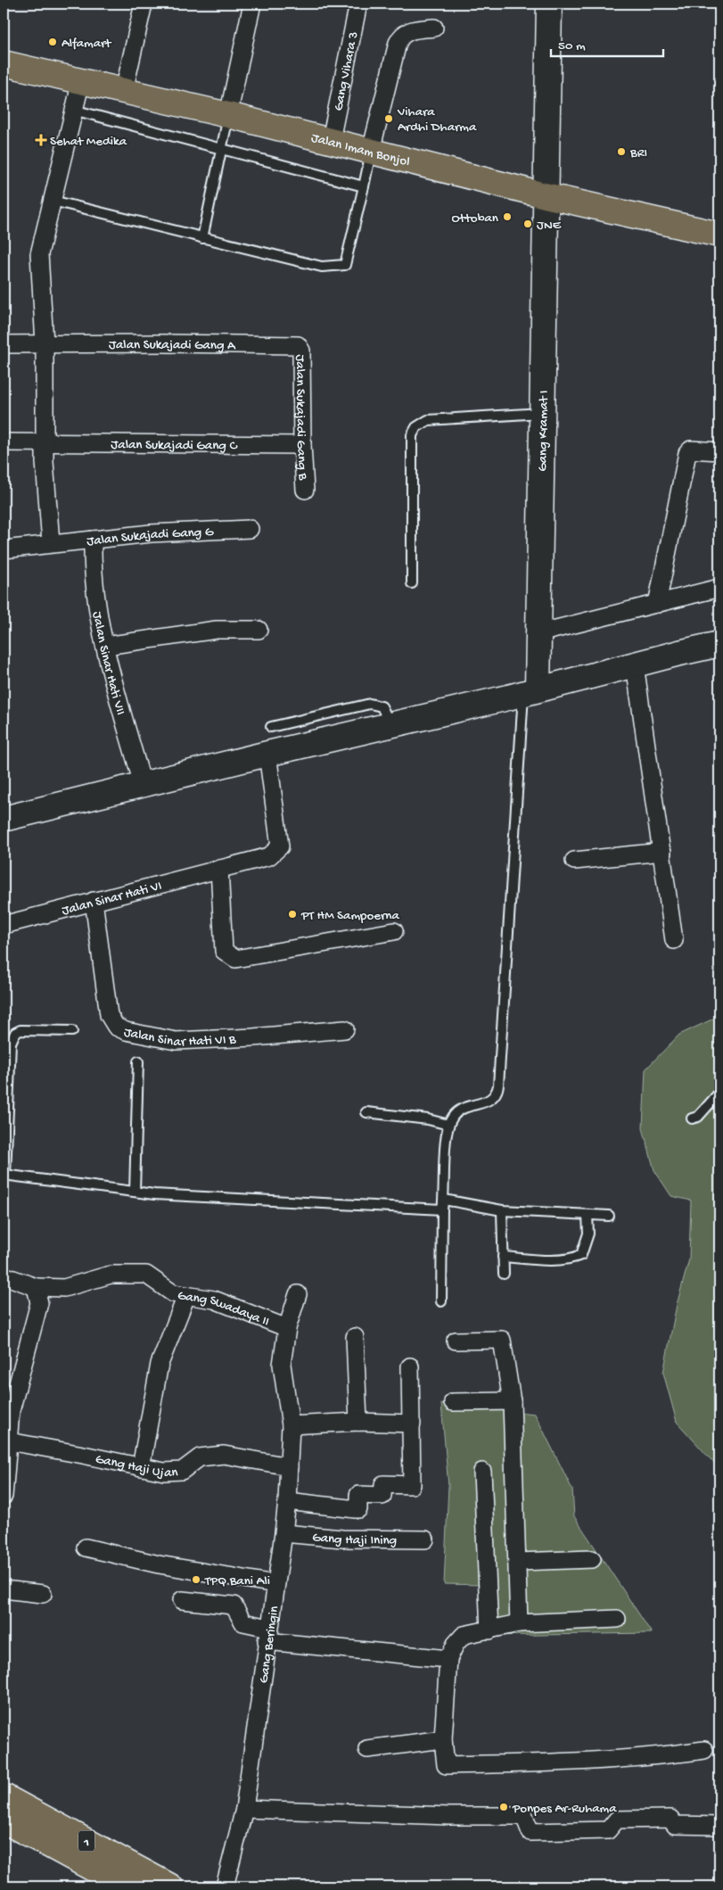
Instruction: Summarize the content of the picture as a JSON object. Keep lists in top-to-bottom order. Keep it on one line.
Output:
{"streets":{"main road":["Jalan Imam Bonjol","1"],"street":["Gang Vihara 3","Jalan Sukajadi Gang A","Jalan Sukajadi Gang B","Gang Kramat I","Jalan Sukajadi Gang C","Jalan Sukajadi Gang G","Jalan Sinar Hati VII","Jalan Sinar Hati VI","Jalan Sinar Hati VI B","Gang Swadaya II","Gang Haji Ujan","Gang Haji Ining","Gang Beringin"]},"crossings":[["Gang Vihara 3","Jalan Imam Bonjol"],["Jalan Imam Bonjol","Gang Kramat I"],["Jalan Sukajadi Gang A","Jalan Sukajadi Gang B"],["Jalan Sukajadi Gang B","Jalan Sukajadi Gang C"],["Jalan Sukajadi Gang G","Jalan Sinar Hati VII"],["Jalan Sinar Hati VI","Jalan Sinar Hati VI B"],["Gang Swadaya II","Gang Beringin"],["Gang Haji Ujan","Gang Beringin"],["Gang Haji Ining","Gang Beringin"]],"places":{"other":["Alfamart","Vihara Ardhi Dharma","BRI","Ottoban","JNE","PT HM Sampoerna","TPQ Bani Ali","Ponpes Ar-Ruhama"],"health":["Sehat Medika"]},"scale_bar":"50 m"}
